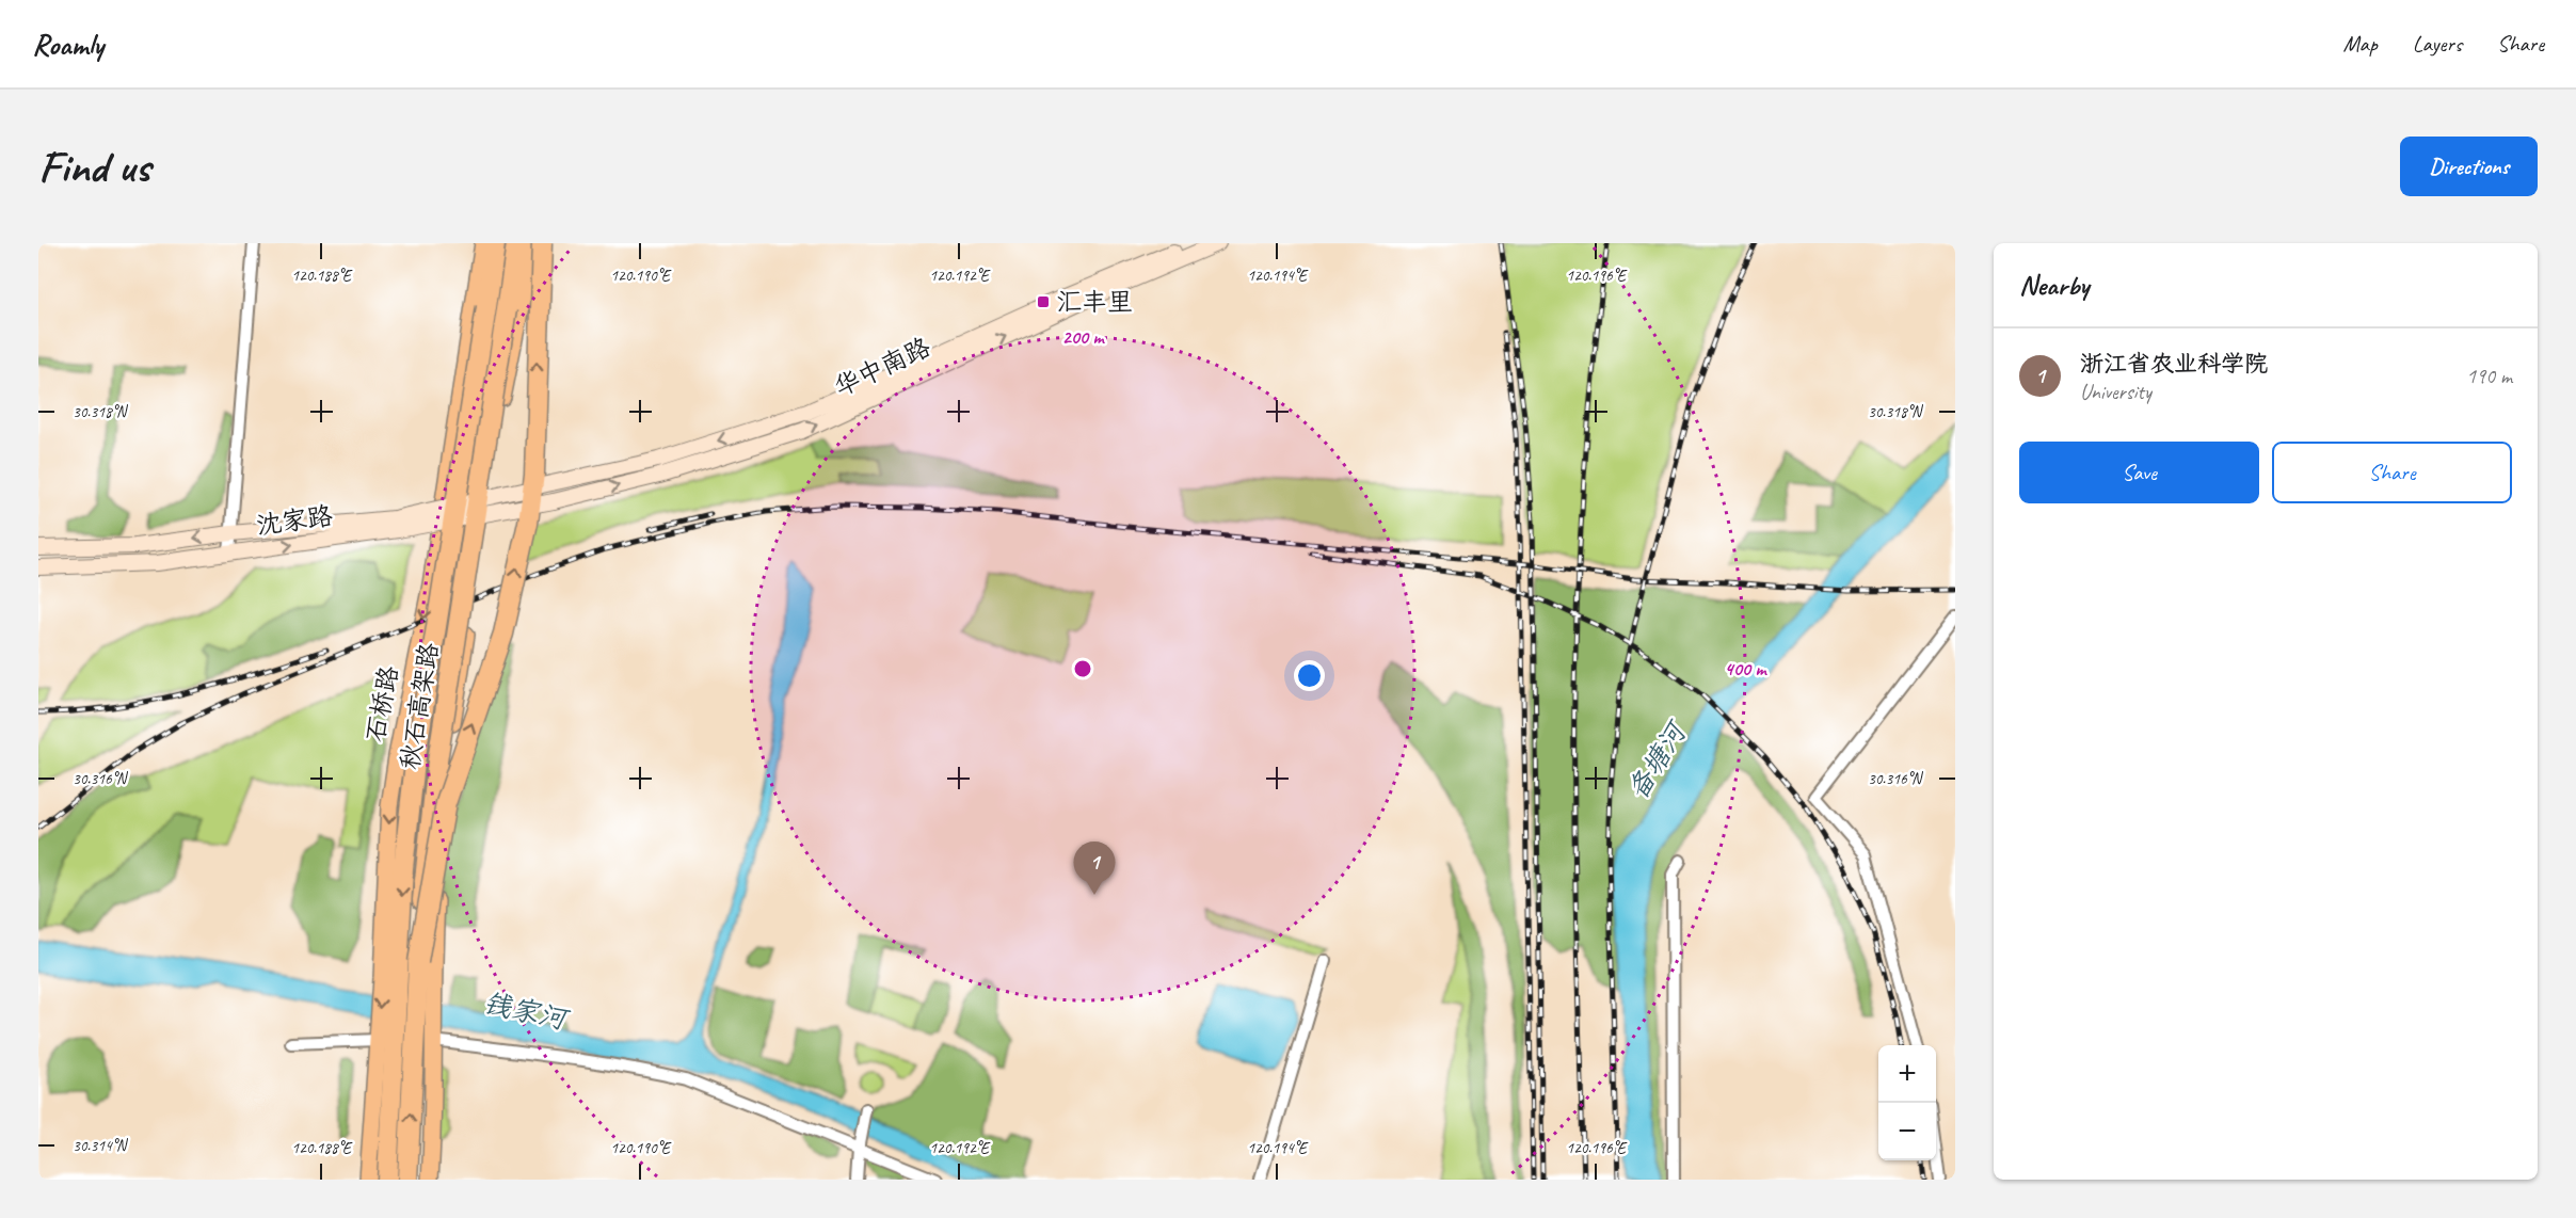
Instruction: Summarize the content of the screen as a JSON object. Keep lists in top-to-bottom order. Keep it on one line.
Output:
{"streets":{"highway":["秋石高架路"],"main road":["华中南路","沈家路","石桥路"]},"crossings":[["华中南路","沈家路"]],"water":["备塘河","钱家河"],"places":{"transit":["汇丰里"]},"page":{"header":"Roamly","nav":["Map","Layers","Share"],"buttons":["Directions",["Save","Share"]],"title":"Find us","heading":"Nearby","list":[{"mark":"1","name":"浙江省农业科学院","note":"University","value":"190 m"}],"pins":"1","map_buttons":["+","−"]},"coordinates":["120.188°E","120.190°E","120.192°E","120.194°E","120.196°E","30.318°N","30.316°N","30.314°N"],"rings":["200 m","400 m"]}
